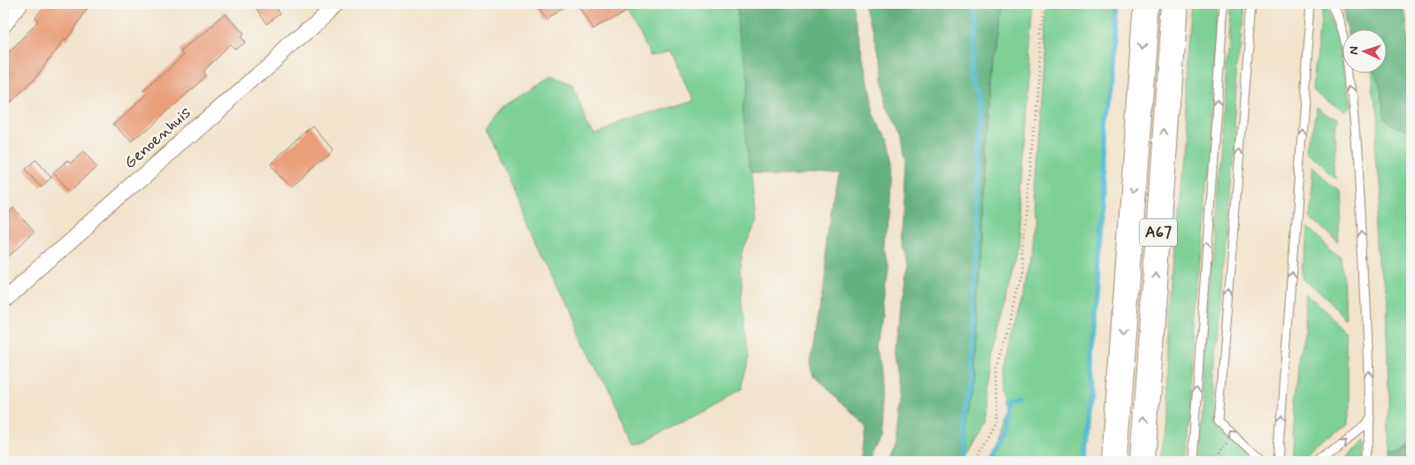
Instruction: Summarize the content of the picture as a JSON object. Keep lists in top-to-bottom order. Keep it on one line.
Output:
{"streets":{"highway":["A67"],"street":["Genoenhuis"]},"north":"left"}
